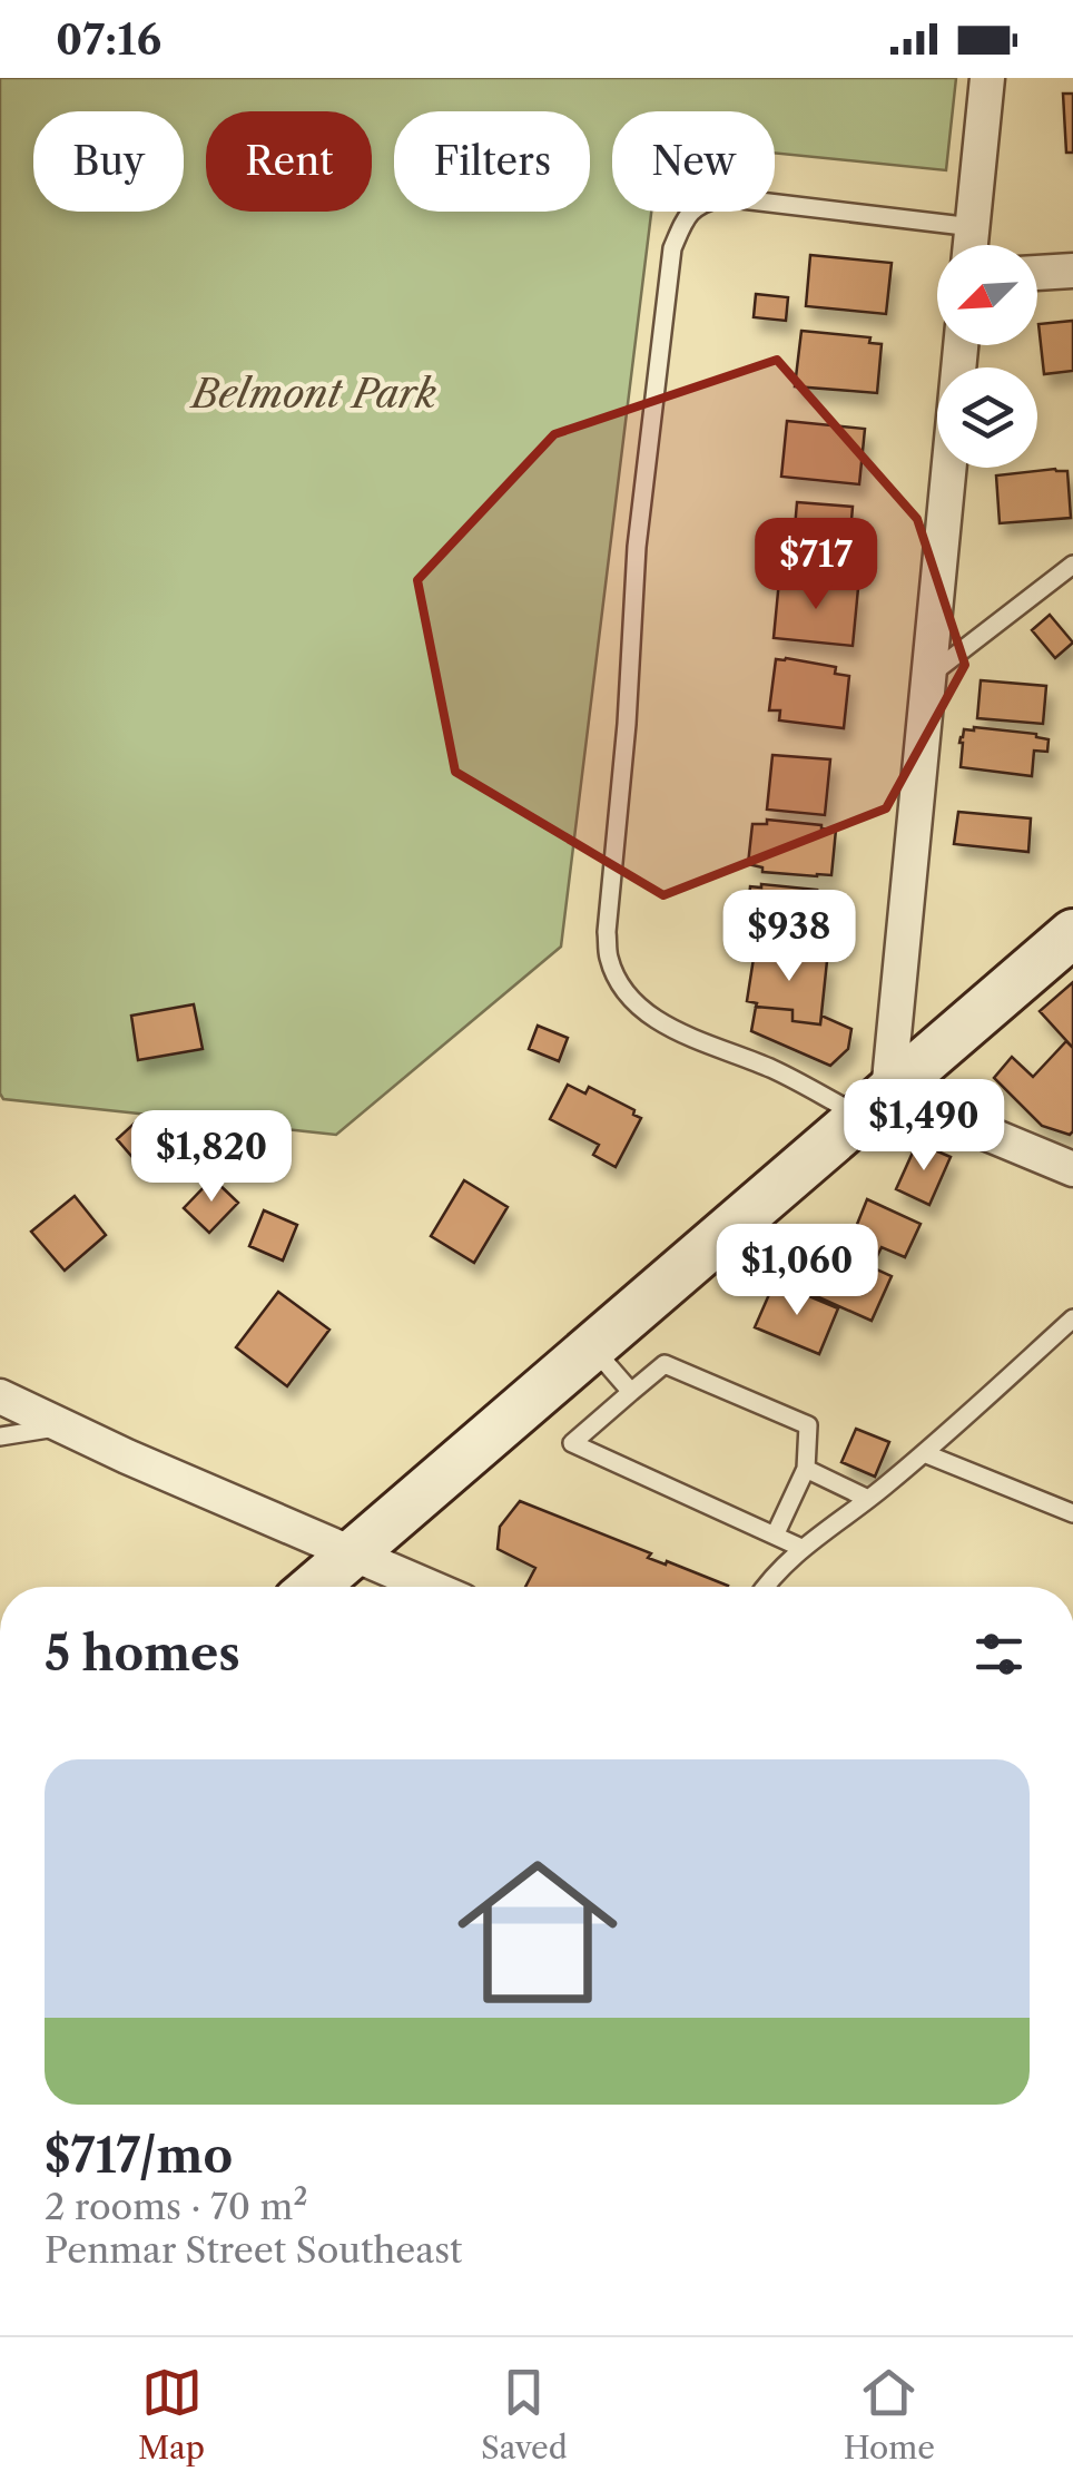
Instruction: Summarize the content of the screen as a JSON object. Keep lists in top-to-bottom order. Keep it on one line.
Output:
{"parks":["Belmont Park"],"north":"bottom left","page":{"status":"07:16","chip":["Buy","Rent","Filters","New"],"price":["$717","$938","$1,490","$1,820","$1,060"],"heading":"5 homes","list":[{"name":"$717/mo","note":"2 rooms · 70 m² · Penmar Street Southeast"}],"tabs":["Map","Saved","Home"]}}
